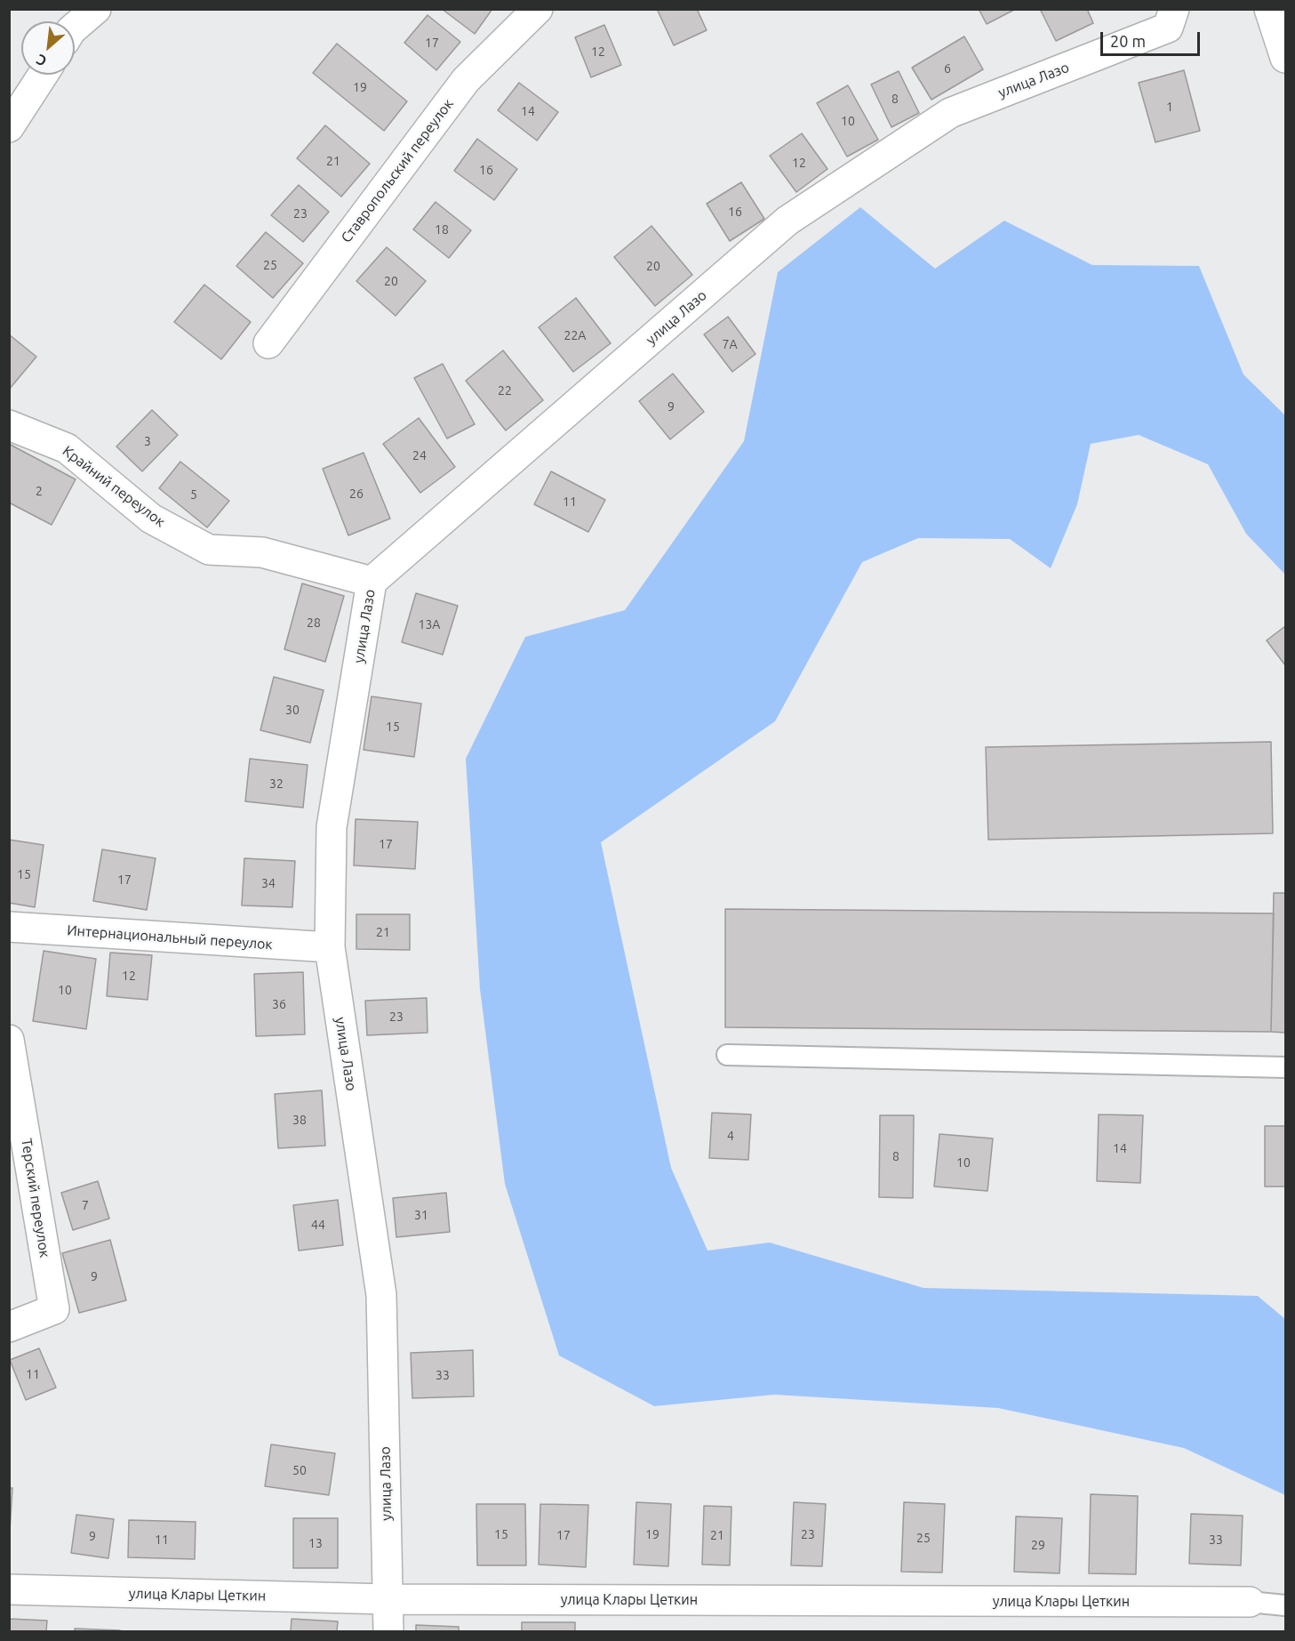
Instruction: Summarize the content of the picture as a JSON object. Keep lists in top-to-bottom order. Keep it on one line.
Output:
{"streets":{"street":["улица Лазо","Ставропольский переулок","Крайний переулок","Интернациональный переулок","Терский переулок","улица Клары Цеткин"]},"crossings":[["улица Лазо","Крайний переулок"],["улица Лазо","Интернациональный переулок"],["улица Лазо","улица Клары Цеткин"]],"house_numbers":["17","12","6","19","8","1","14","10","21","12","16","16","23","18","25","20","20","22А","7А","22","9","3","24","2","26","5","11","28","13А","30","15","32","17","15","17","34","21","12","10","36","23","38","4","14","8","10","7","31","44","9","11","33","50","15","19","23","17","21","9","25","11","33","13","29"],"scale_bar":"20 m","north":"bottom left"}
